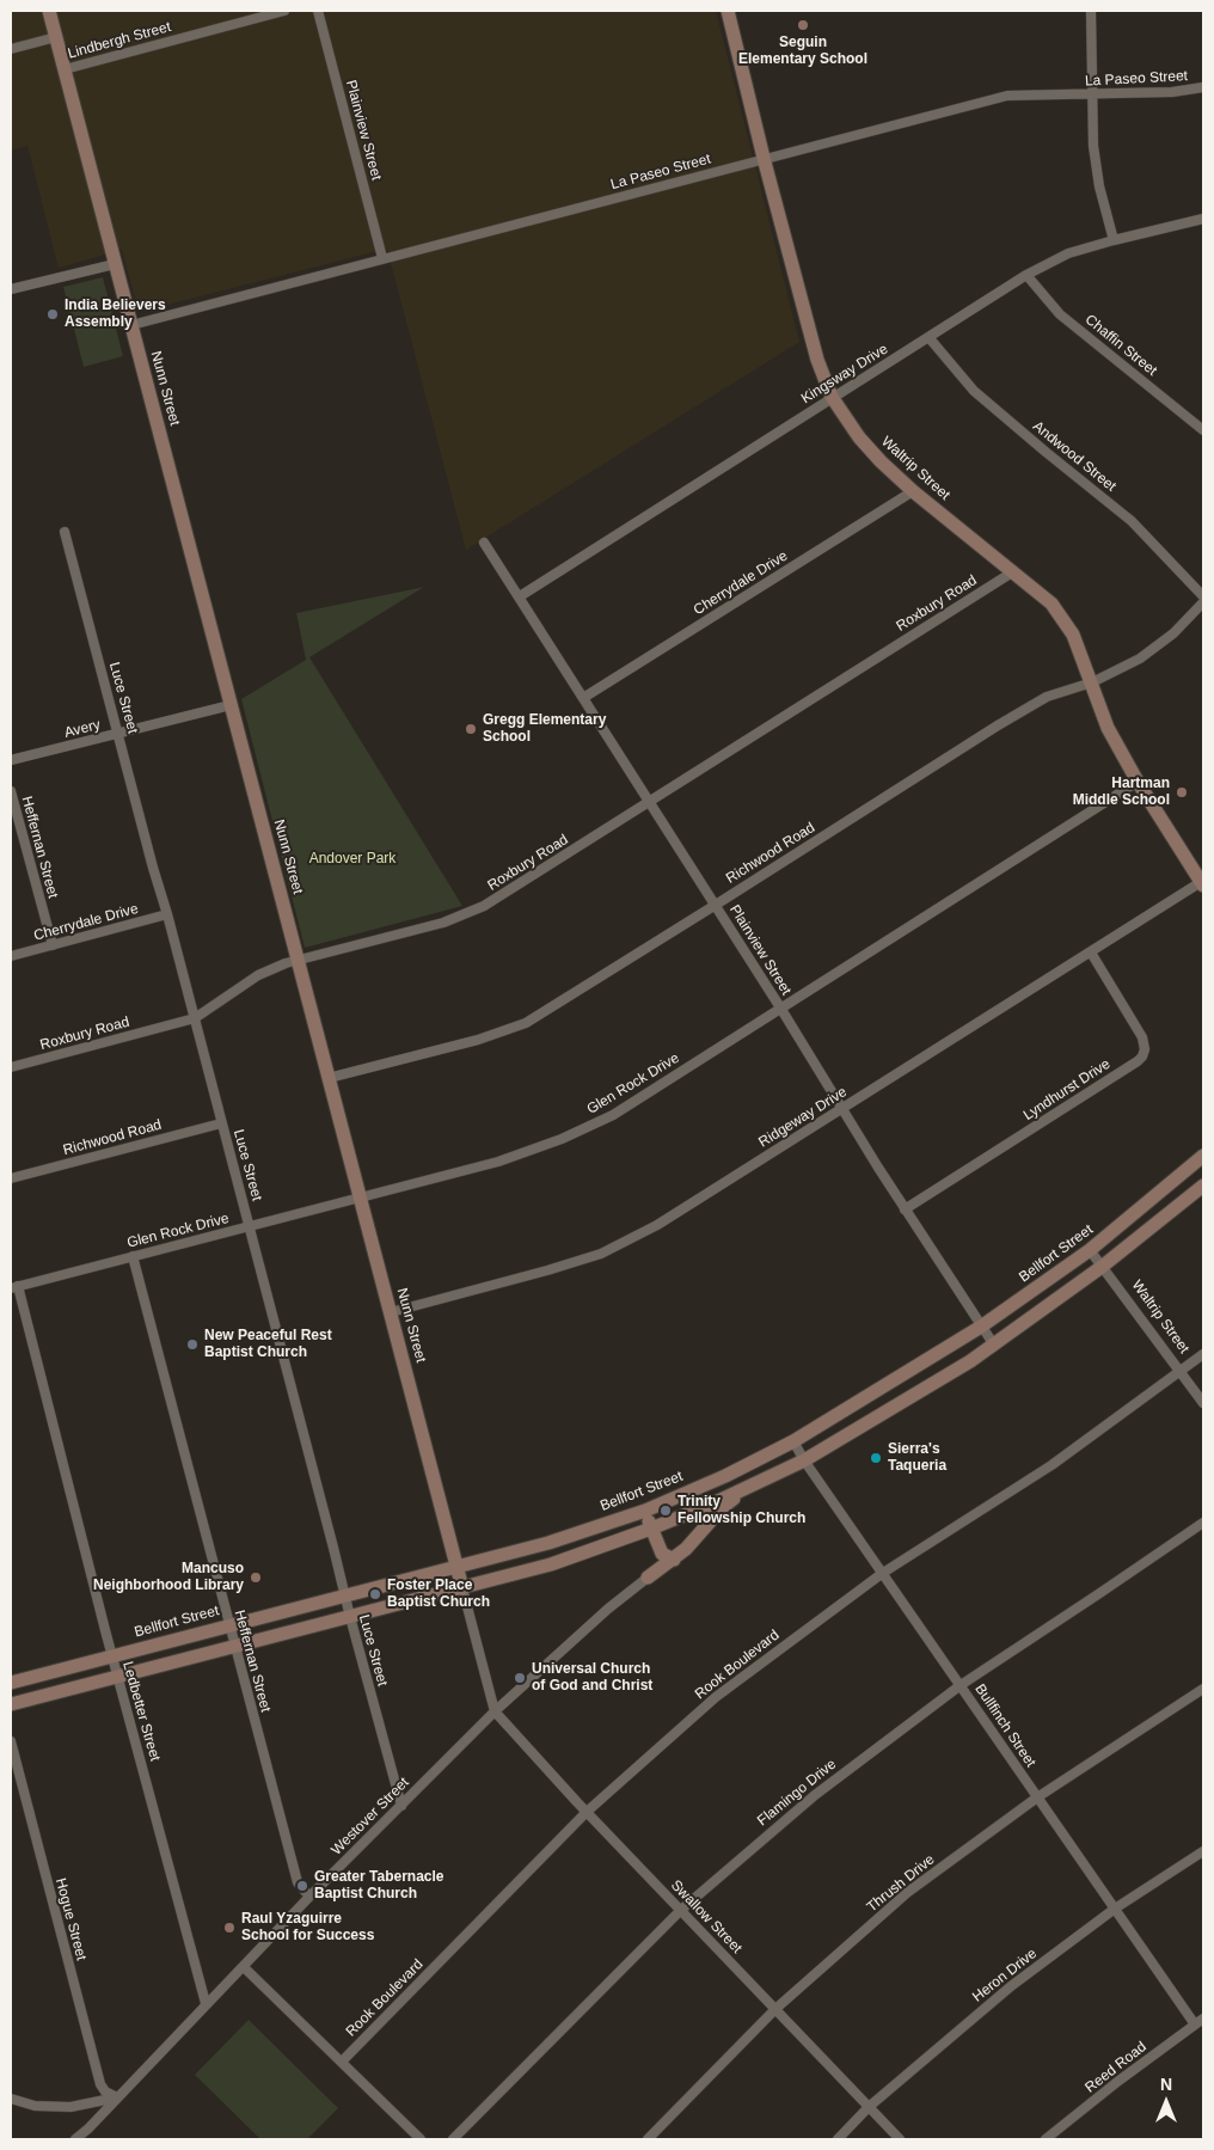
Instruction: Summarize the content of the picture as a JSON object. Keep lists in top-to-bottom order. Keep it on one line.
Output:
{"streets":{"main road":["Nunn Street","Waltrip Street","Bellfort Street"],"street":["Lindbergh Street","La Paseo Street","Plainview Street","Chaffin Street","Kingsway Drive","Andwood Street","Cherrydale Drive","Roxbury Road","Luce Street","Avery","Heffernan Street","Richwood Road","Glen Rock Drive","Lyndhurst Drive","Ridgeway Drive","Rook Boulevard","Ledbetter Street","Bullfinch Street","Flamingo Drive","Westover Street","Thrush Drive","Swallow Street","Hogue Street","Heron Drive","Reed Road"]},"crossings":[["Lindbergh Street","Nunn Street"],["La Paseo Street","Plainview Street"],["La Paseo Street","Nunn Street"],["La Paseo Street","Waltrip Street"],["Plainview Street","Kingsway Drive"],["Plainview Street","Cherrydale Drive"],["Plainview Street","Roxbury Road"],["Plainview Street","Richwood Road"],["Plainview Street","Glen Rock Drive"],["Plainview Street","Lyndhurst Drive"],["Plainview Street","Ridgeway Drive"],["Plainview Street","Bellfort Street"],["Chaffin Street","Kingsway Drive"],["Kingsway Drive","Andwood Street"],["Kingsway Drive","Waltrip Street"],["Nunn Street","Roxbury Road"],["Nunn Street","Avery"],["Nunn Street","Richwood Road"],["Nunn Street","Glen Rock Drive"],["Nunn Street","Ridgeway Drive"],["Nunn Street","Bellfort Street"],["Nunn Street","Westover Street"],["Nunn Street","Swallow Street"],["Waltrip Street","Cherrydale Drive"],["Waltrip Street","Roxbury Road"],["Waltrip Street","Richwood Road"],["Waltrip Street","Glen Rock Drive"],["Waltrip Street","Ridgeway Drive"],["Waltrip Street","Bellfort Street"],["Waltrip Street","Rook Boulevard"],["Cherrydale Drive","Luce Street"],["Cherrydale Drive","Heffernan Street"],["Roxbury Road","Luce Street"],["Luce Street","Avery"],["Luce Street","Richwood Road"],["Luce Street","Glen Rock Drive"],["Luce Street","Bellfort Street"],["Luce Street","Westover Street"],["Heffernan Street","Glen Rock Drive"],["Heffernan Street","Bellfort Street"],["Heffernan Street","Westover Street"],["Glen Rock Drive","Ledbetter Street"],["Lyndhurst Drive","Ridgeway Drive"],["Bellfort Street","Ledbetter Street"],["Bellfort Street","Bullfinch Street"],["Rook Boulevard","Bullfinch Street"],["Rook Boulevard","Swallow Street"],["Ledbetter Street","Westover Street"],["Bullfinch Street","Flamingo Drive"],["Bullfinch Street","Thrush Drive"],["Bullfinch Street","Heron Drive"],["Bullfinch Street","Reed Road"],["Flamingo Drive","Swallow Street"],["Westover Street","Swallow Street"],["Westover Street","Hogue Street"],["Thrush Drive","Swallow Street"],["Swallow Street","Heron Drive"]],"parks":["Andover Park"],"places":["Seguin Elementary School","India Believers Assembly","Gregg Elementary School","Hartman Middle School","New Peaceful Rest Baptist Church","Sierra's Taqueria","Trinity Fellowship Church","Mancuso Neighborhood Library","Foster Place Baptist Church","Universal Church of God and Christ","Greater Tabernacle Baptist Church","Raul Yzaguirre School for Success"],"north":"top"}
